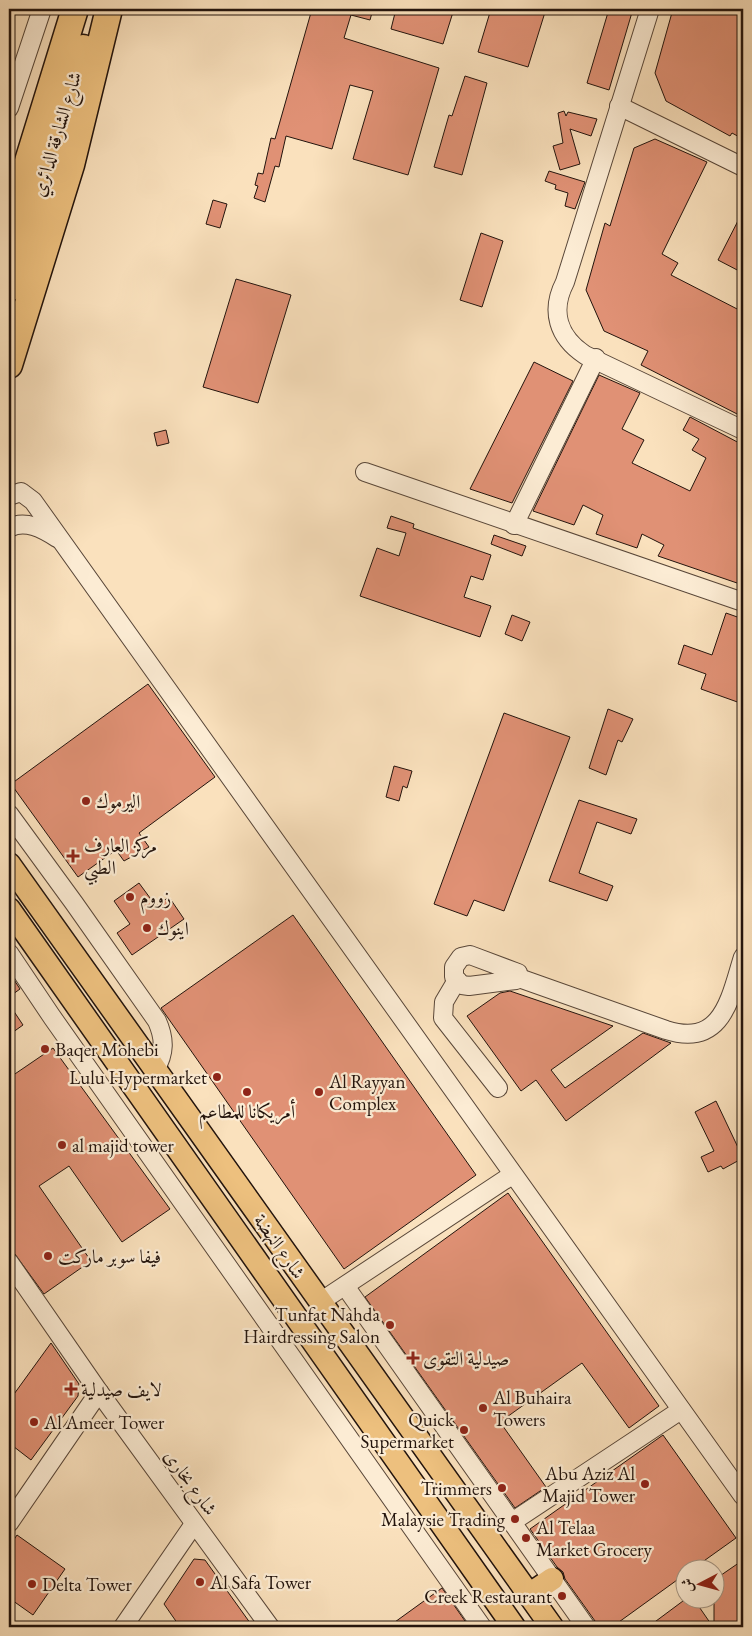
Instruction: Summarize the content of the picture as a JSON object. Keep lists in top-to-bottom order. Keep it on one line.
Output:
{"streets":{"highway":["شارع الشارقة الدائري"],"main road":["شارع النهضة"],"street":["شارع بخارى"]},"places":{"other":["اليرموك","زووم","اينوك","Baqer Mohebi","Lulu Hypermarket","أمريكانا للمطاعم","Al Rayyan Complex","al majid tower","فيفا سوبر ماركت","Tunfat Nahda Hairdressing Salon","Al Buhaira Towers","Al Ameer Tower","Quick Supermarket","Abu Aziz Al Majid Tower","Trimmers","Malaysie Trading","Al Telaa Market Grocery","Al Safa Tower","Delta Tower","Creek Restaurant"],"health":["مركز العارف الطبي","صيدلية التقوى","لايف صيدلية"]},"north":"left"}
